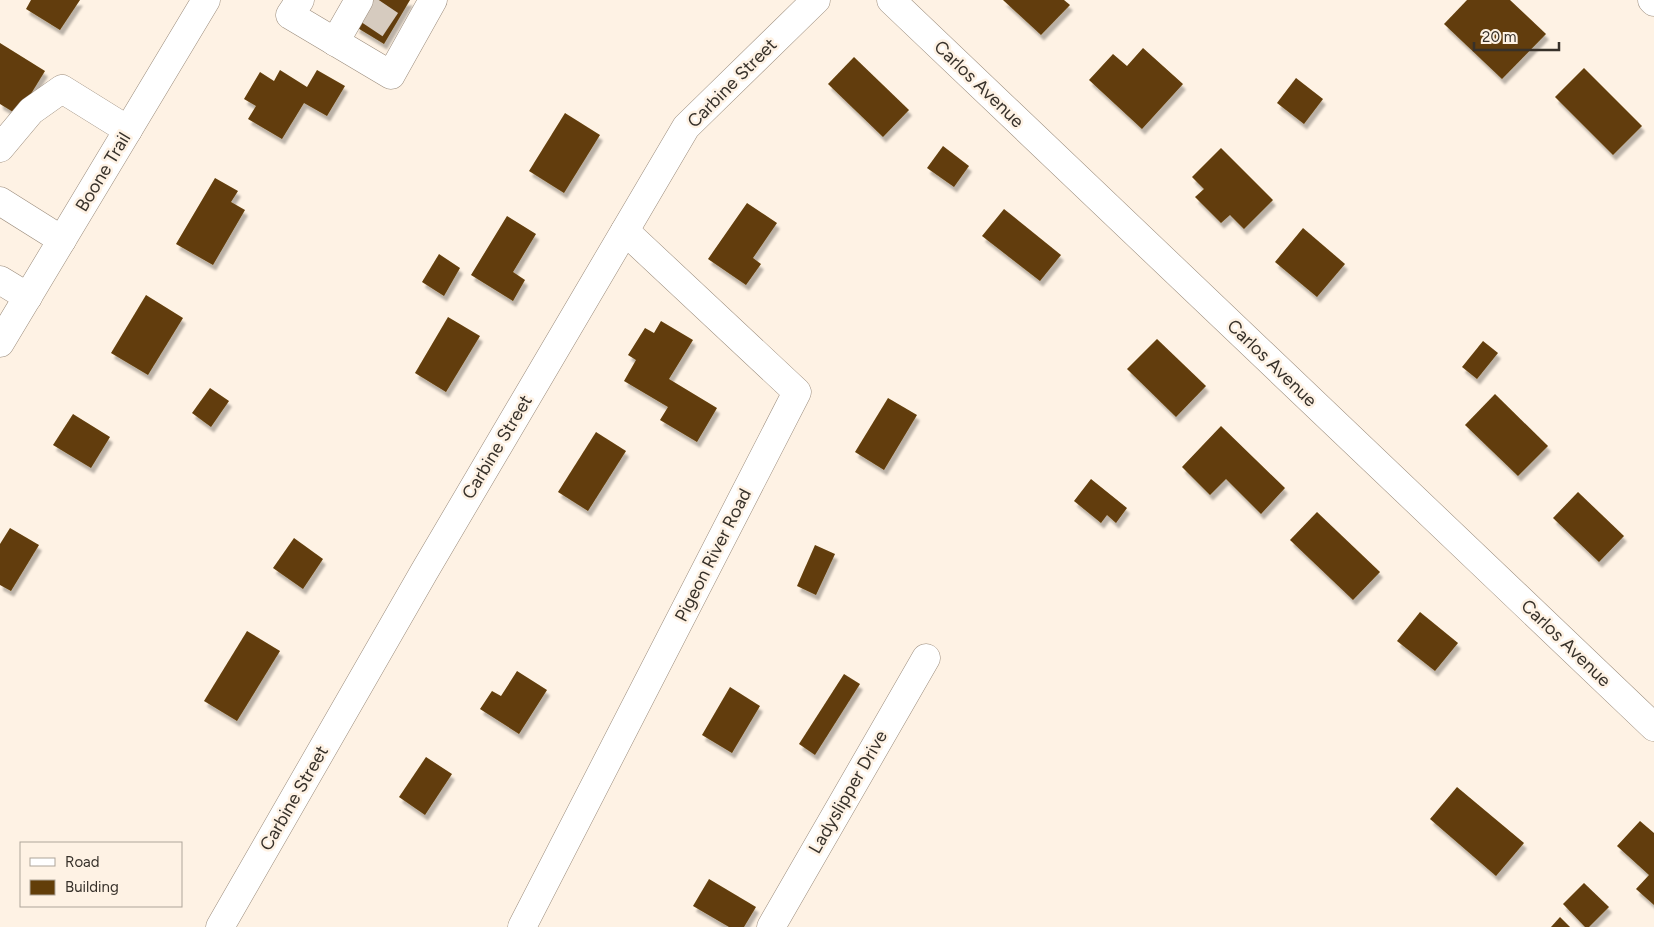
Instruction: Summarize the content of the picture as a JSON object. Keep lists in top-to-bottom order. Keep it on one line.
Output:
{"streets":{"street":["Carbine Street","Carlos Avenue","Boone Trail","Pigeon River Road","Ladyslipper Drive"]},"crossings":[["Carbine Street","Pigeon River Road"]],"legend":["Road","Building"],"scale_bar":"20 m"}
